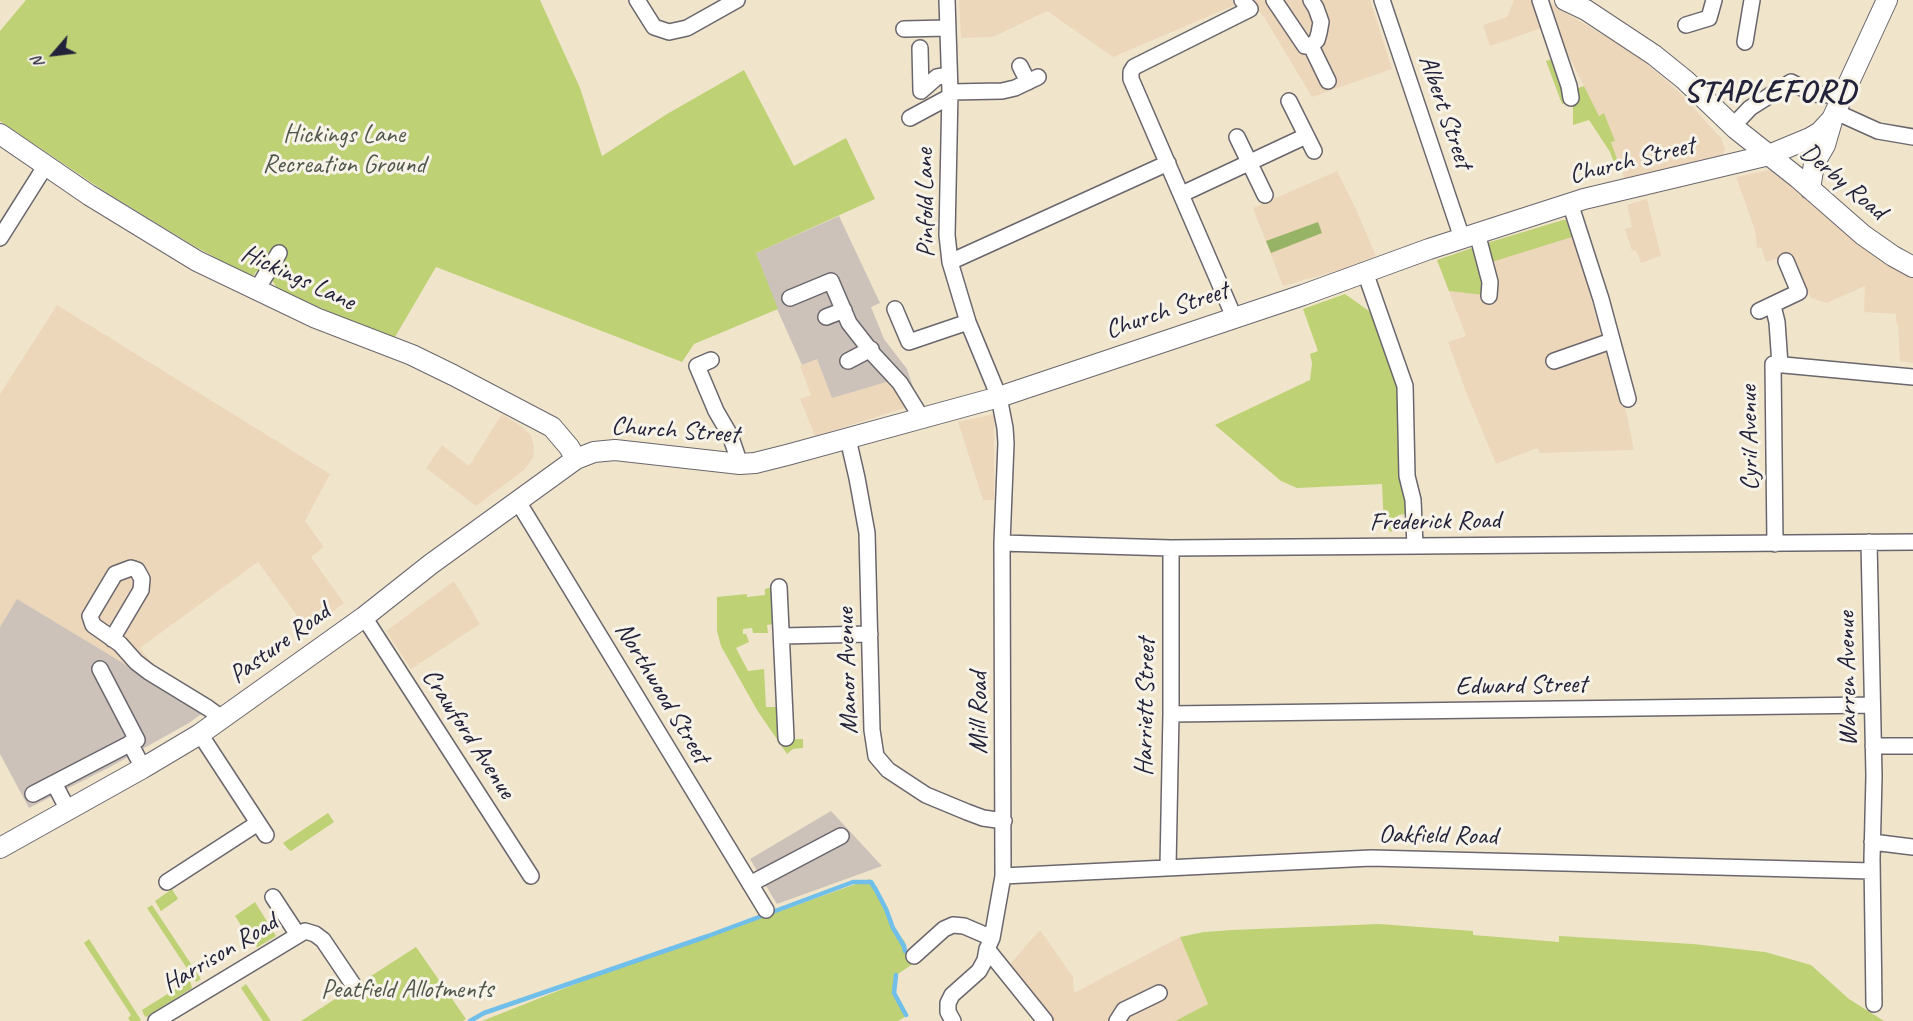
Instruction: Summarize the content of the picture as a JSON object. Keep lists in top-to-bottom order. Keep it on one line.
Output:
{"streets":{"main road":["Church Street","Derby Road","Hickings Lane","Pasture Road"],"street":["Albert Street","Pinfold Lane","Cyril Avenue","Frederick Road","Manor Avenue","Warren Avenue","Edward Street","Northwood Street","Harriett Street","Mill Road","Crawford Avenue","Oakfield Road","Harrison Road"]},"crossings":[["Albert Street","Church Street"],["Church Street","Derby Road"],["Church Street","Pinfold Lane"],["Church Street","Hickings Lane"],["Church Street","Pasture Road"],["Church Street","Manor Avenue"],["Church Street","Mill Road"],["Pinfold Lane","Mill Road"],["Hickings Lane","Pasture Road"],["Cyril Avenue","Frederick Road"],["Frederick Road","Warren Avenue"],["Frederick Road","Harriett Street"],["Frederick Road","Mill Road"],["Pasture Road","Northwood Street"],["Pasture Road","Crawford Avenue"],["Manor Avenue","Mill Road"],["Warren Avenue","Edward Street"],["Warren Avenue","Oakfield Road"],["Edward Street","Harriett Street"],["Harriett Street","Oakfield Road"],["Mill Road","Oakfield Road"]],"districts":["STAPLEFORD"],"parks":["Hickings Lane Recreation Ground","Peatfield Allotments"],"north":"bottom left"}
